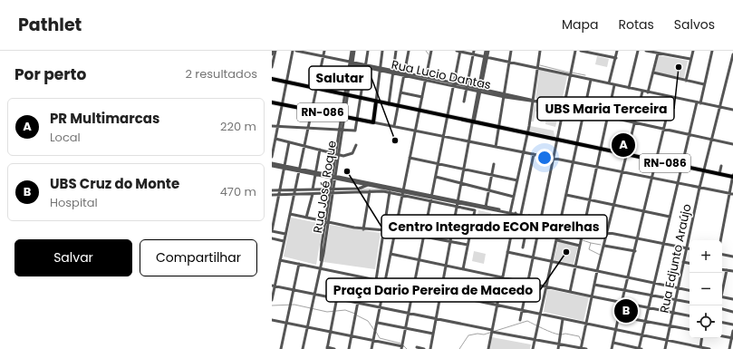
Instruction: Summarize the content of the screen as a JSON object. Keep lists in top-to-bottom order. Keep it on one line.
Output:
{"streets":{"main road":["RN-086"],"street":["Rua Lucio Dantas","Rua José Roque","Rua Edjunto Araújo"]},"crossings":[["Rua Lucio Dantas","Rua José Roque"],["Rua Lucio Dantas","Rua Edjunto Araújo"],["RN-086","Rua José Roque"],["RN-086","Rua Edjunto Araújo"]],"places":["UBS Maria Terceira","Salutar","Centro Integrado ECON Parelhas","Praça Dario Pereira de Macedo"],"page":{"header":"Pathlet","nav":["Mapa","Rotas","Salvos"],"heading":["Por perto","2 resultados"],"list":[{"mark":"A","name":"PR Multimarcas","note":"Local","value":"220 m"},{"mark":"B","name":"UBS Cruz do Monte","note":"Hospital","value":"470 m"}],"pins":["A","B"],"buttons":["Salvar","Compartilhar"],"map_buttons":["+","−"]}}
